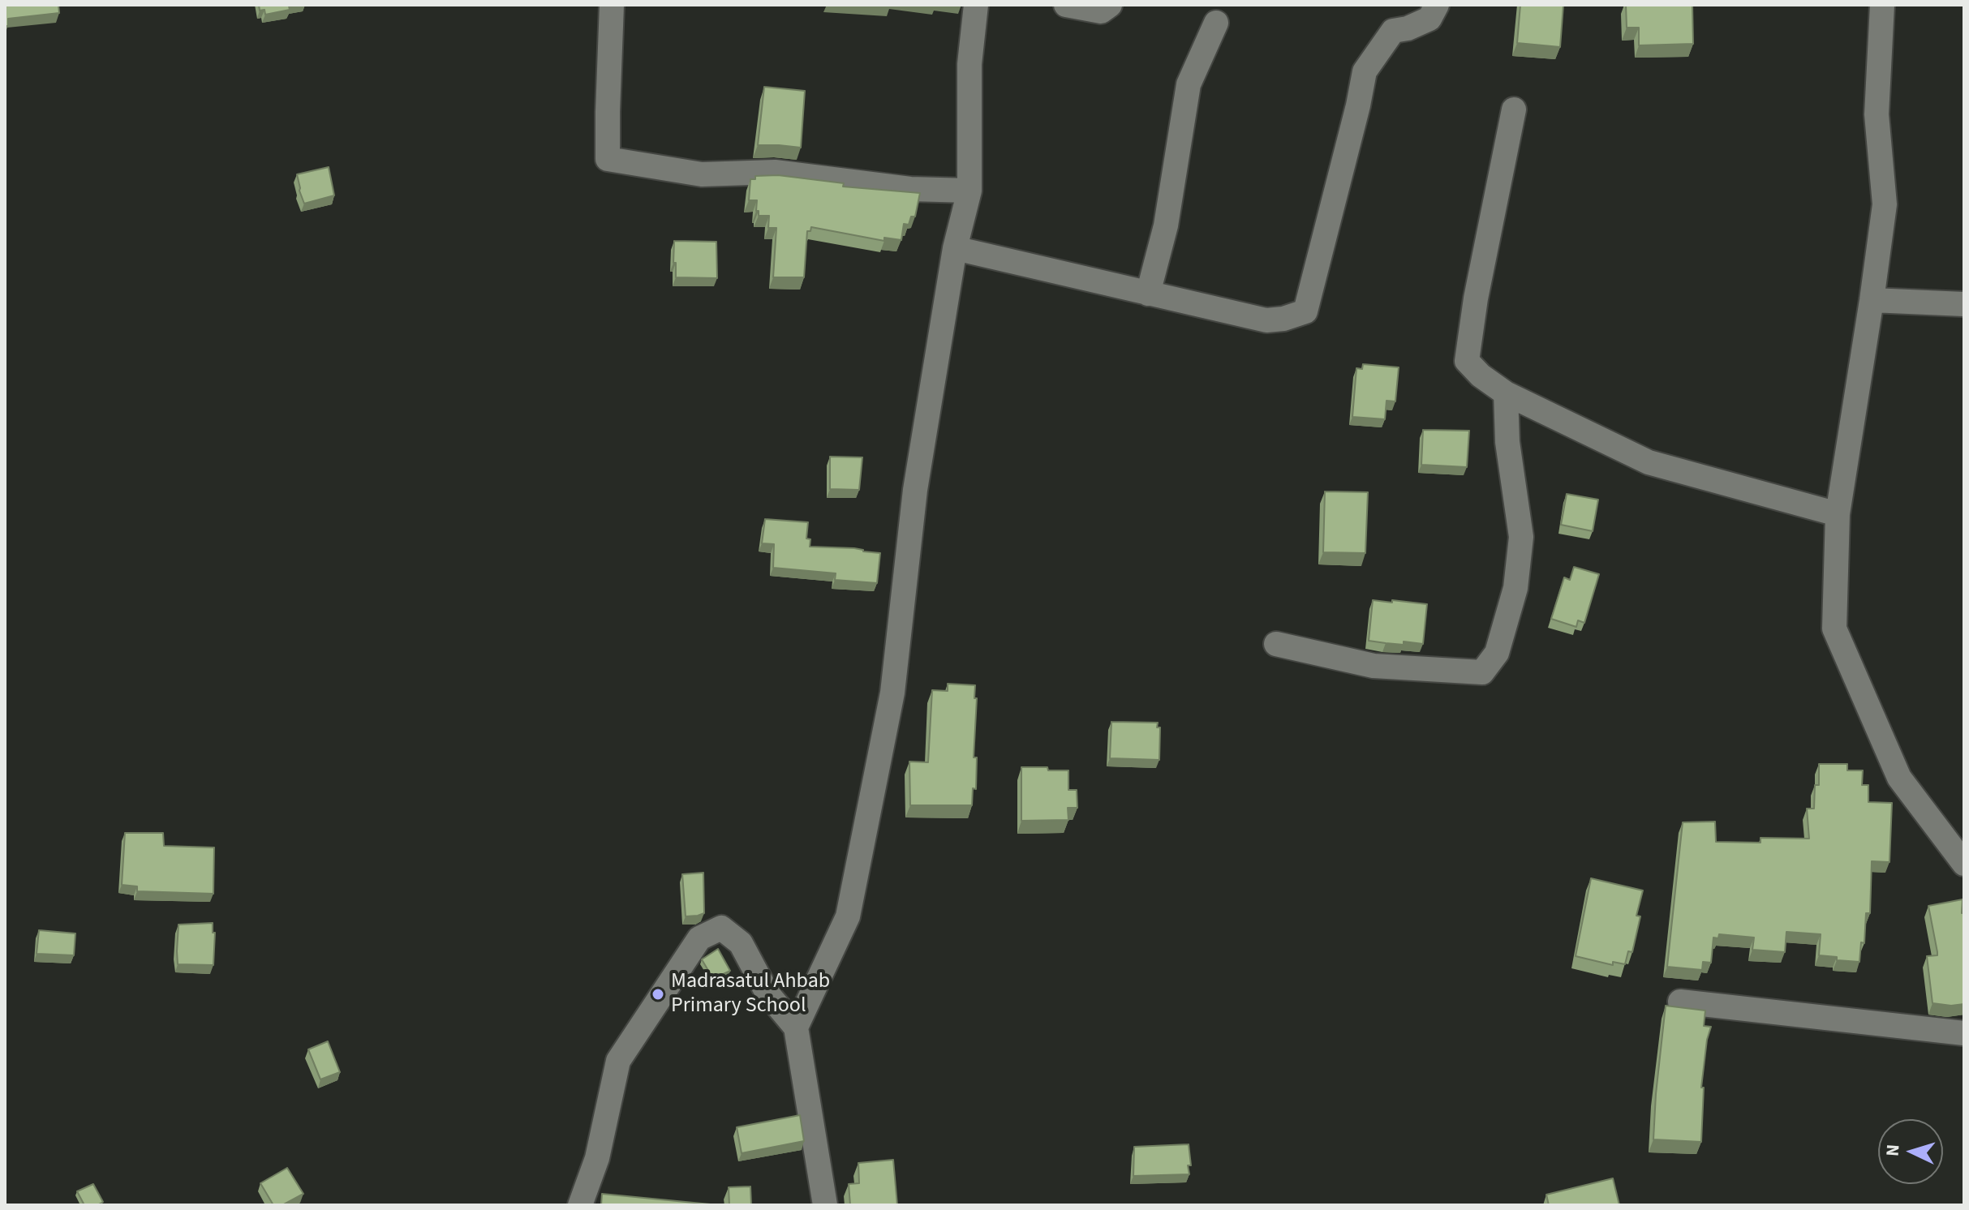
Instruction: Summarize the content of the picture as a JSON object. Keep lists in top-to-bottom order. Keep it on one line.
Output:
{"places":["Madrasatul Ahbab Primary School"],"north":"left"}
